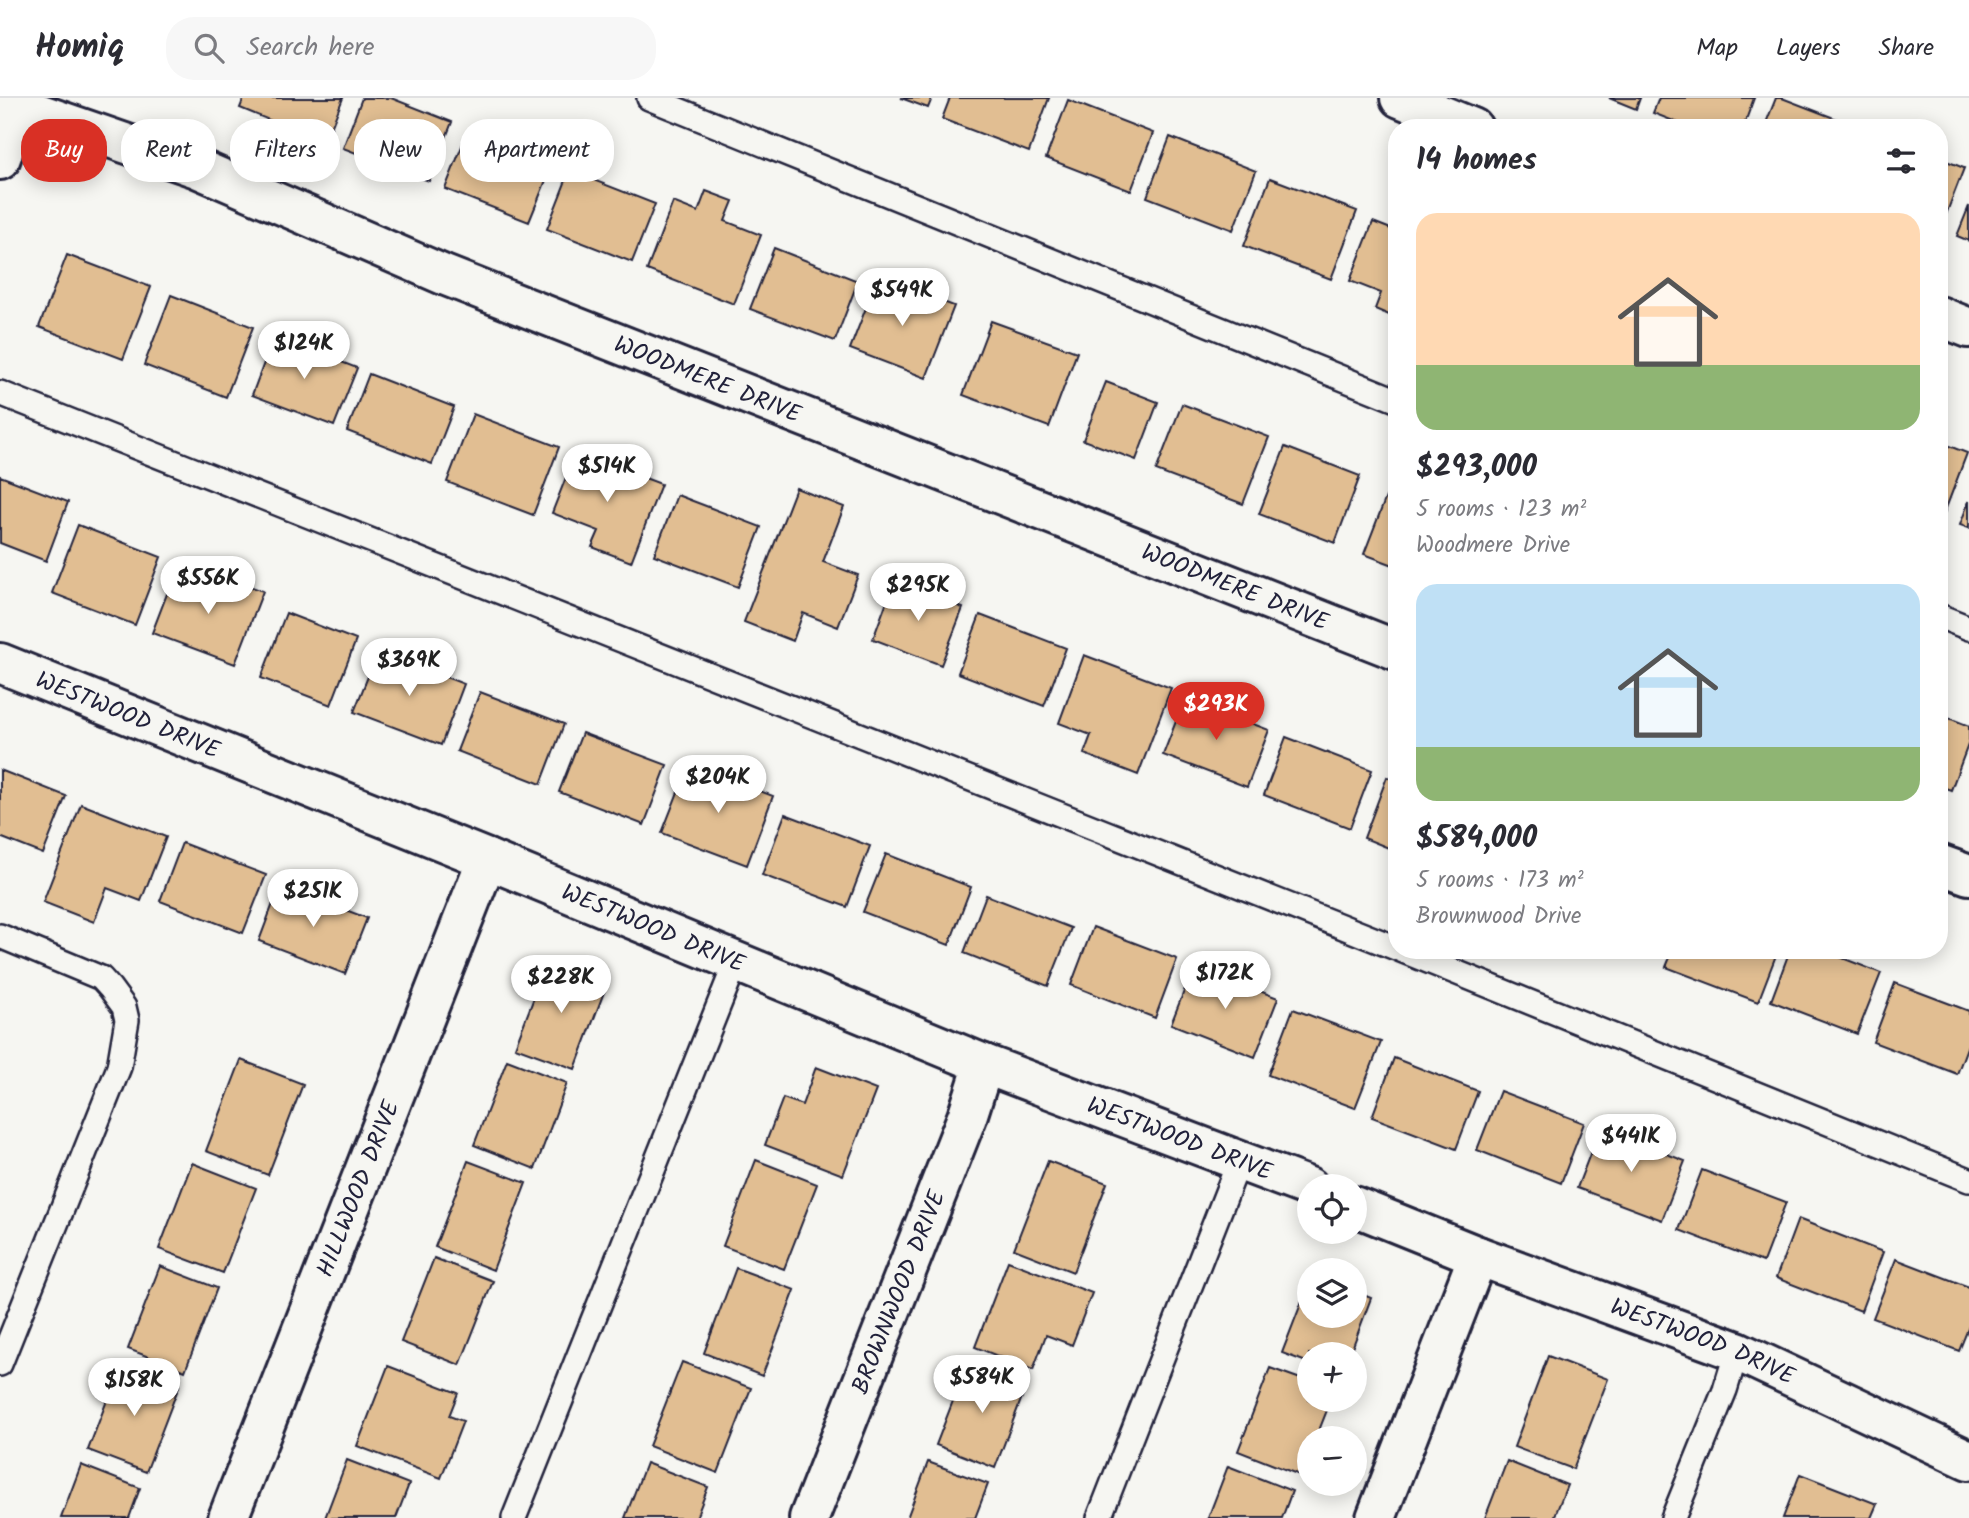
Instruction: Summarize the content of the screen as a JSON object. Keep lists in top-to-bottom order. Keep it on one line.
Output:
{"streets":{"street":["WOODMERE DRIVE","WESTWOOD DRIVE","HILLWOOD DRIVE","BROWNWOOD DRIVE"]},"crossings":[["WESTWOOD DRIVE","HILLWOOD DRIVE"],["WESTWOOD DRIVE","BROWNWOOD DRIVE"]],"page":{"header":"Homiq","search":"Search here","nav":["Map","Layers","Share"],"chip":["Buy","Rent","Filters","New","Apartment"],"heading":"14 homes","list":[{"name":"$293,000","note":"5 rooms · 123 m² · Woodmere Drive"},{"name":"$584,000","note":"5 rooms · 173 m² · Brownwood Drive"}],"price":["$549K","$124K","$514K","$556K","$295K","$369K","$293K","$204K","$251K","$172K","$228K","$441K","$584K","$158K"],"map_buttons":["+","−"]}}
